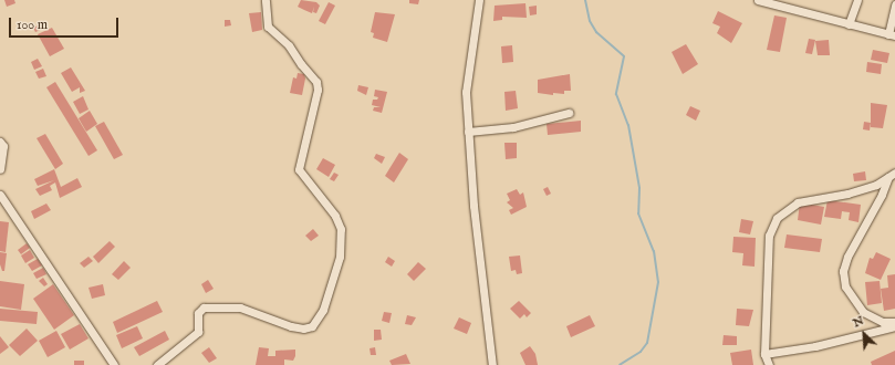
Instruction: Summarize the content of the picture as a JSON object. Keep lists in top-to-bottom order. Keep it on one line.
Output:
{"scale_bar":"100 m","north":"top left"}
